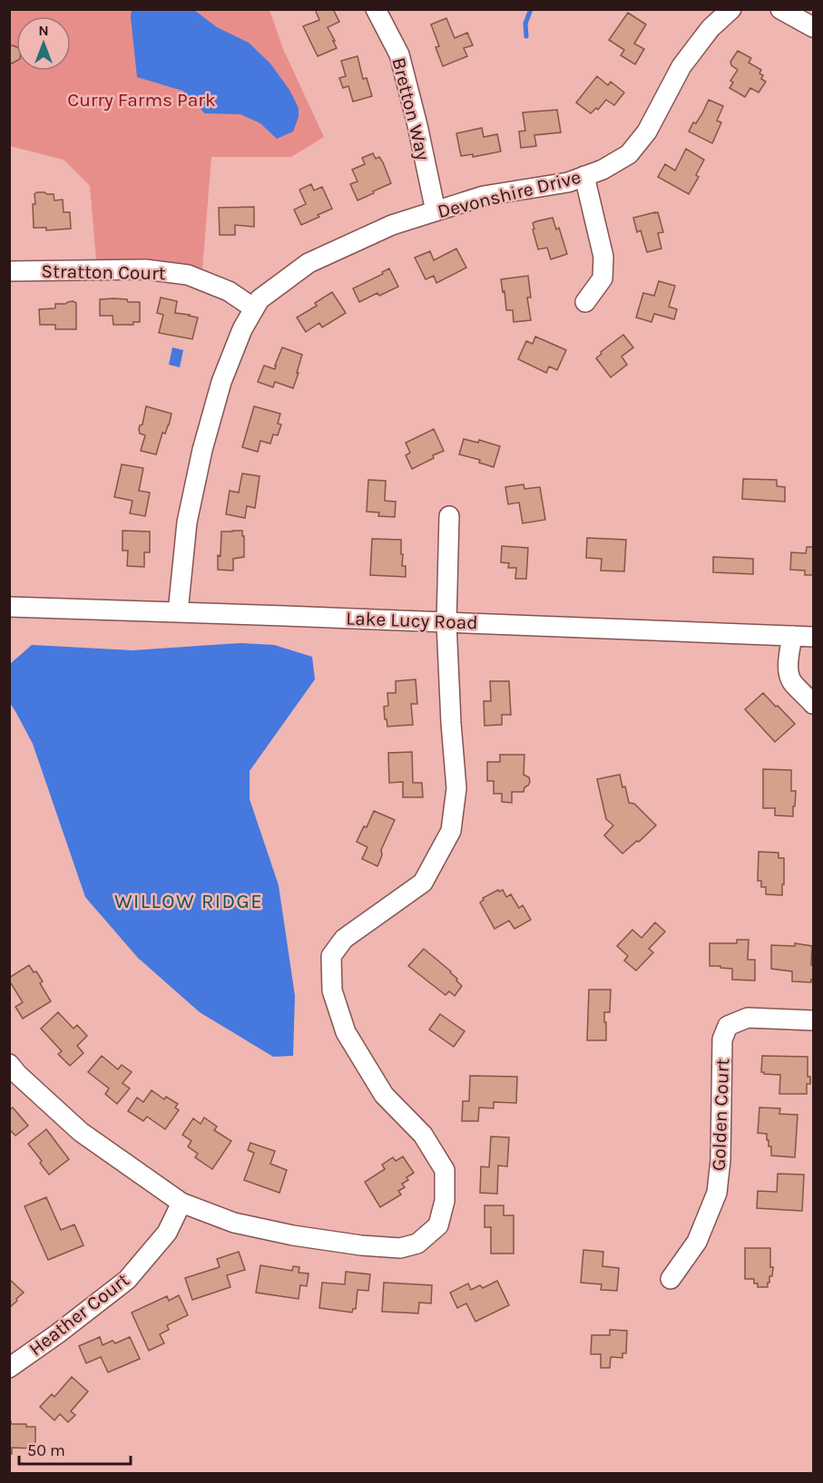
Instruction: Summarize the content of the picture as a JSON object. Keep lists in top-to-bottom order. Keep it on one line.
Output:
{"streets":{"street":["Bretton Way","Devonshire Drive","Stratton Court","Lake Lucy Road","Golden Court","Heather Court"]},"crossings":[["Bretton Way","Devonshire Drive"],["Devonshire Drive","Stratton Court"],["Devonshire Drive","Lake Lucy Road"]],"districts":["WILLOW RIDGE"],"parks":["Curry Farms Park"],"scale_bar":"50 m","north":"top"}
